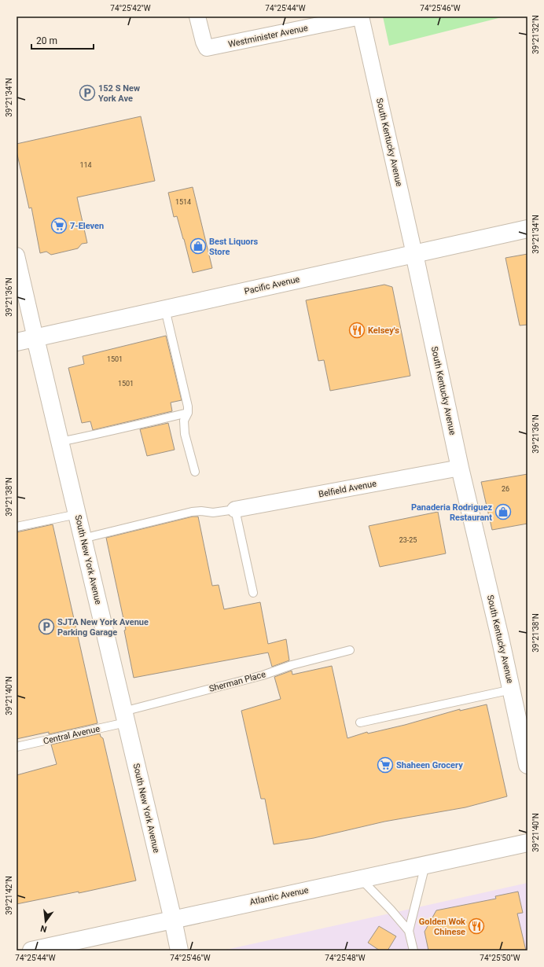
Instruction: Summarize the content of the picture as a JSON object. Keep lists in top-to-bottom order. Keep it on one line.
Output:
{"streets":{"main road":["South Kentucky Avenue","Pacific Avenue","South New York Avenue","Atlantic Avenue"],"street":["Westminister Avenue","Belfield Avenue"],"lane":["Sherman Place","Central Avenue"]},"crossings":[["Westminister Avenue","South Kentucky Avenue"],["South Kentucky Avenue","Pacific Avenue"],["South Kentucky Avenue","Belfield Avenue"],["Pacific Avenue","South New York Avenue"],["South New York Avenue","Sherman Place"],["South New York Avenue","Central Avenue"],["South New York Avenue","Atlantic Avenue"],["Sherman Place","Central Avenue"]],"places":{"parking":["152 S New York Ave","SJTA New York Avenue Parking Garage"],"supermarket":["7-Eleven","Shaheen Grocery"],"shop":["Best Liquors Store","Panaderia Rodriguez Restaurant"],"restaurant":["Kelsey's","Golden Wok Chinese"]},"house_numbers":["114","1514","1501","1501","26","23-25"],"scale_bar":"20 m","north":"bottom","coordinates":["74°25'42\"W","74°25'44\"W","74°25'46\"W","39°21'32\"N","39°21'34\"N","39°21'36\"N","39°21'38\"N","39°21'40\"N","39°21'42\"N","74°25'48\"W","74°25'50\"W"]}
